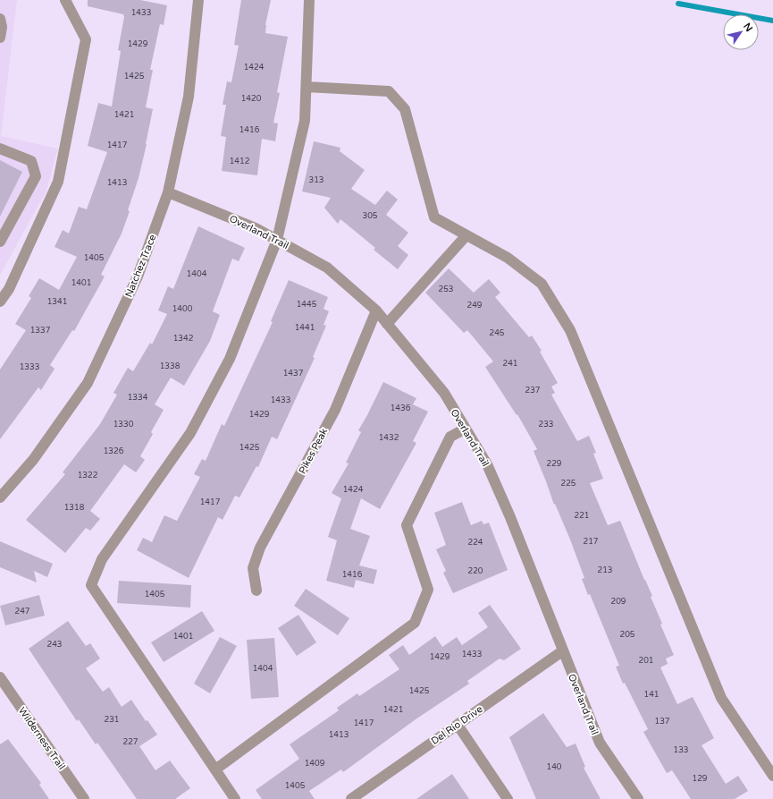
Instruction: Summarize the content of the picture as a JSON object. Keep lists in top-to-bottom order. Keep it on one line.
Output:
{"streets":{"street":["Overland Trail","Natchez Trace","Pikes Peak","Del Rio Drive","Wilderness Trail"]},"crossings":[["Overland Trail","Natchez Trace"],["Overland Trail","Pikes Peak"],["Overland Trail","Del Rio Drive"]],"house_numbers":["1433","1429","1424","1425","1420","1421","1416","1417","1412","313","1413","305","1405","1404","1401","253","1341","1445","249","1400","1441","1337","245","1342","241","1338","1333","1437","237","1334","1433","1436","1429","1330","233","1432","1425","1326","229","1322","225","1424","1417","1318","221","217","224","213","220","1416","1405","209","247","205","1401","243","1433","1429","201","1404","1425","141","1421","231","137","1417","1413","227","133","1409","140","129","1405"],"north":"top right"}
